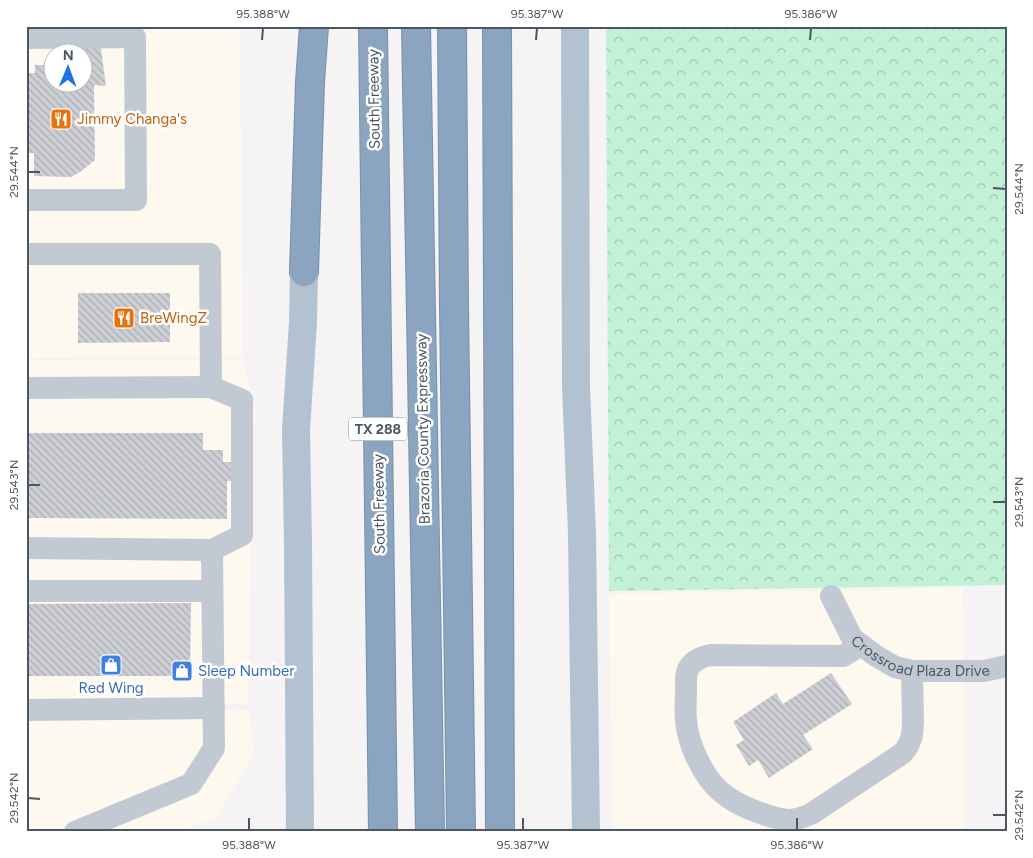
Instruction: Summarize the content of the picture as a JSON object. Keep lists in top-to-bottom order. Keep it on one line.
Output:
{"streets":{"highway":["South Freeway","TX 288","Brazoria County Expressway"],"street":["Crossroad Plaza Drive"]},"places":{"restaurant":["Jimmy Changa's","BreWingZ"],"shop":["Red Wing","Sleep Number"]},"north":"top","coordinates":["95.388°W","95.387°W","95.386°W","29.544°N","29.543°N","29.542°N"]}
